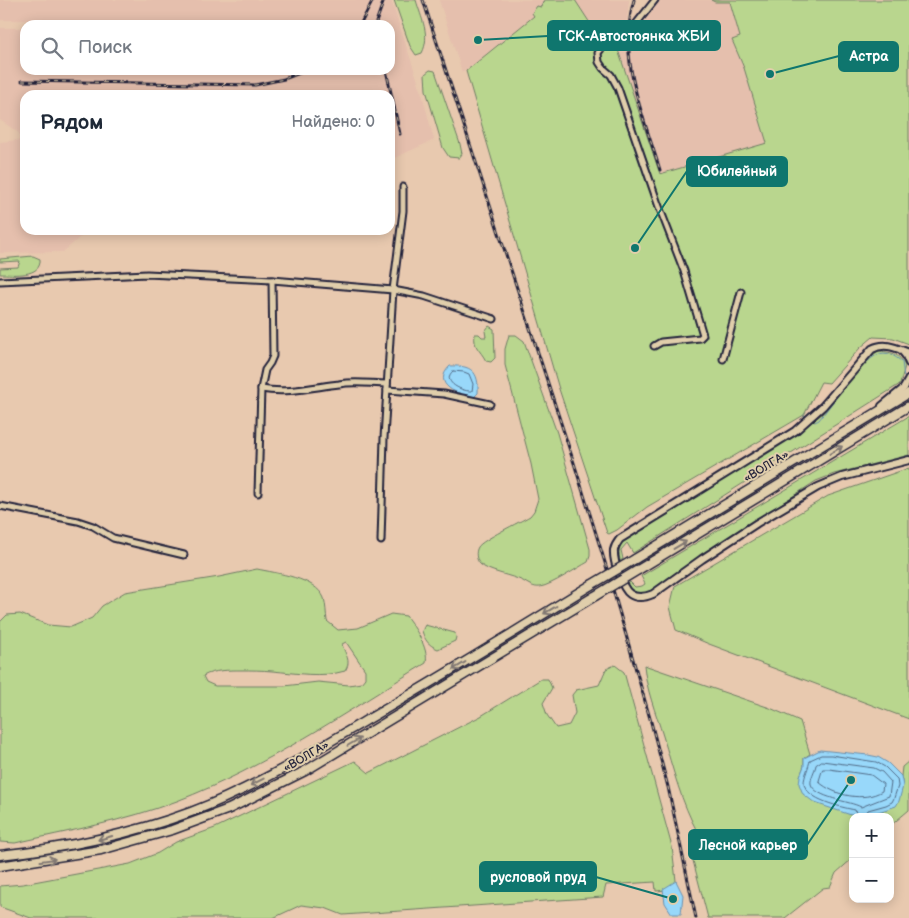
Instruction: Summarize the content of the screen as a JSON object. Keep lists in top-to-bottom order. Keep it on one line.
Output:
{"streets":{"highway":["«ВОЛГА»"]},"places":["ГСК-Автостоянка ЖБИ","Астра","Юбилейный","Лесной карьер","русловой пруд"],"page":{"search":"Поиск","heading":["Рядом","Найдено: 0"],"map_buttons":["+","−"]}}
